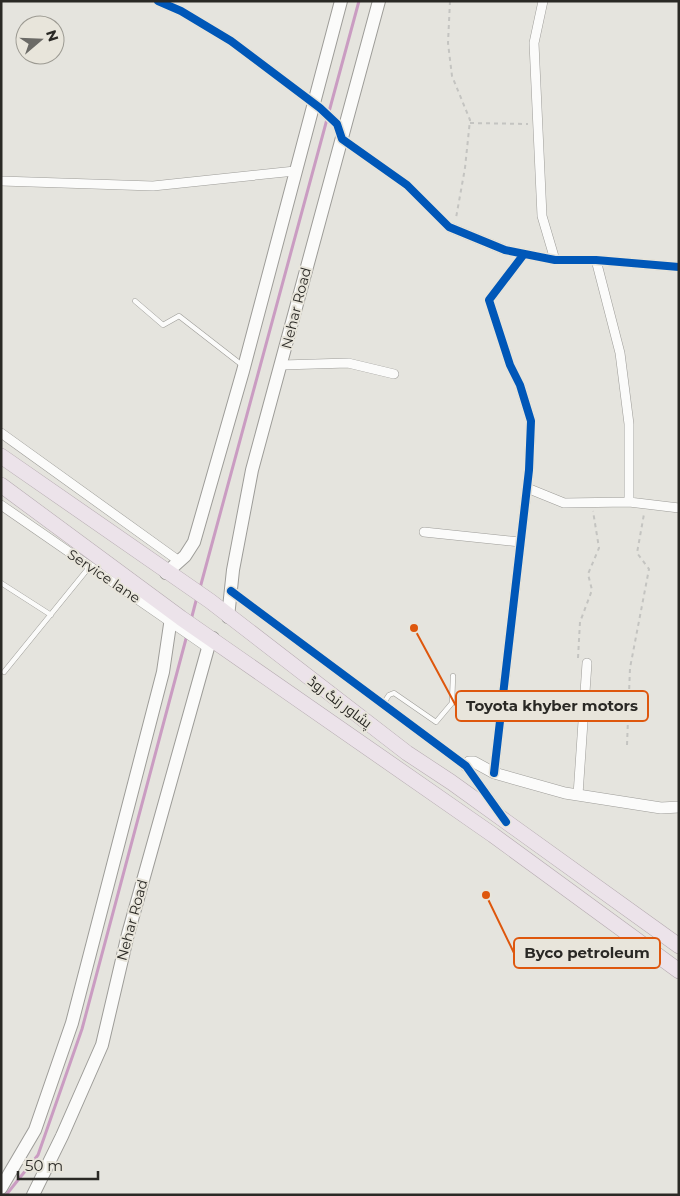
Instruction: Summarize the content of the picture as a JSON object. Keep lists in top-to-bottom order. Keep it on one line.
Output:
{"streets":{"highway":["پشاور رنگ روڈ"],"main road":["Nehar Road"],"street":["Service lane"]},"crossings":[["Nehar Road","پشاور رنگ روڈ"],["Service lane","پشاور رنگ روڈ"]],"places":["Toyota khyber motors","Byco petroleum"],"scale_bar":"50 m","north":"right"}
